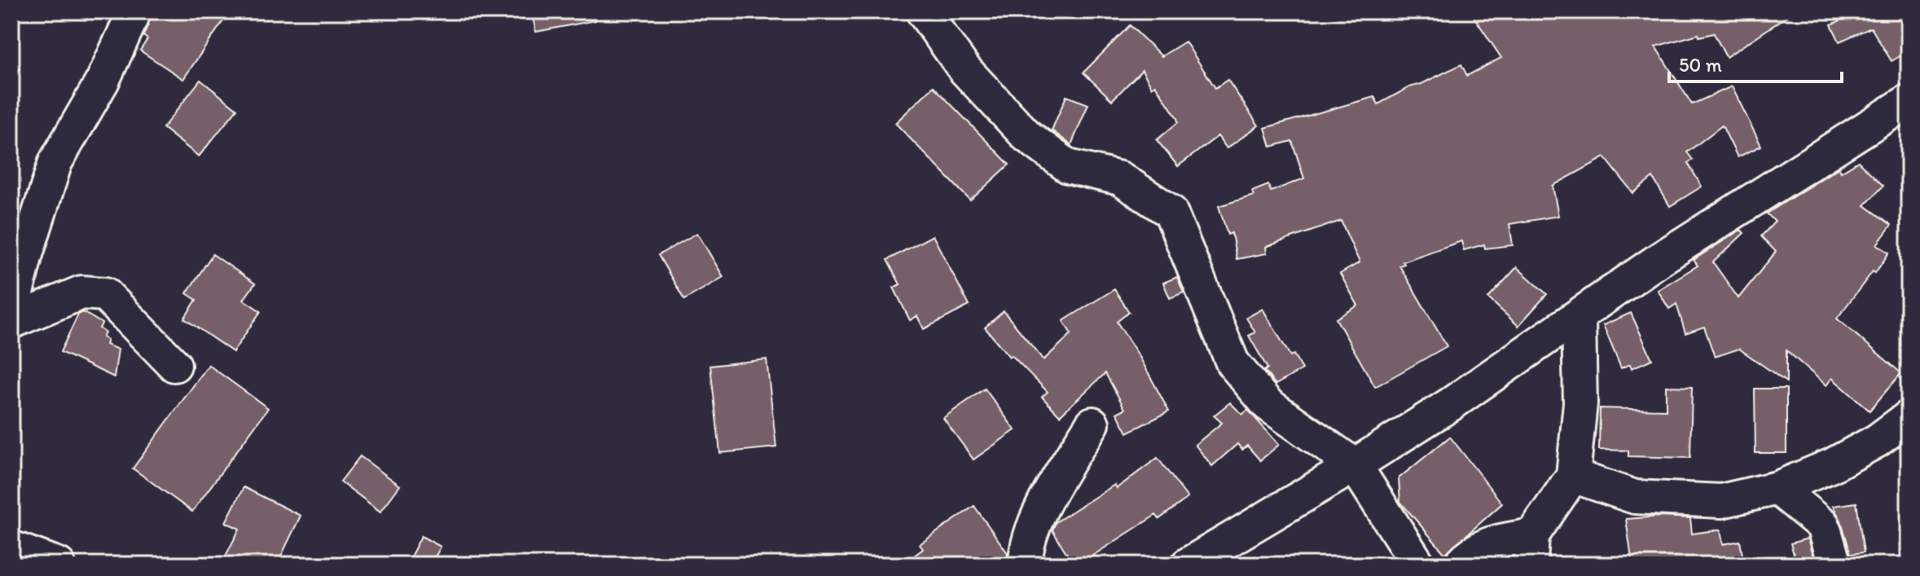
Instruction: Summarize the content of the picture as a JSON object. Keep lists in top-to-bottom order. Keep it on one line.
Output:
{"scale_bar":"50 m"}
